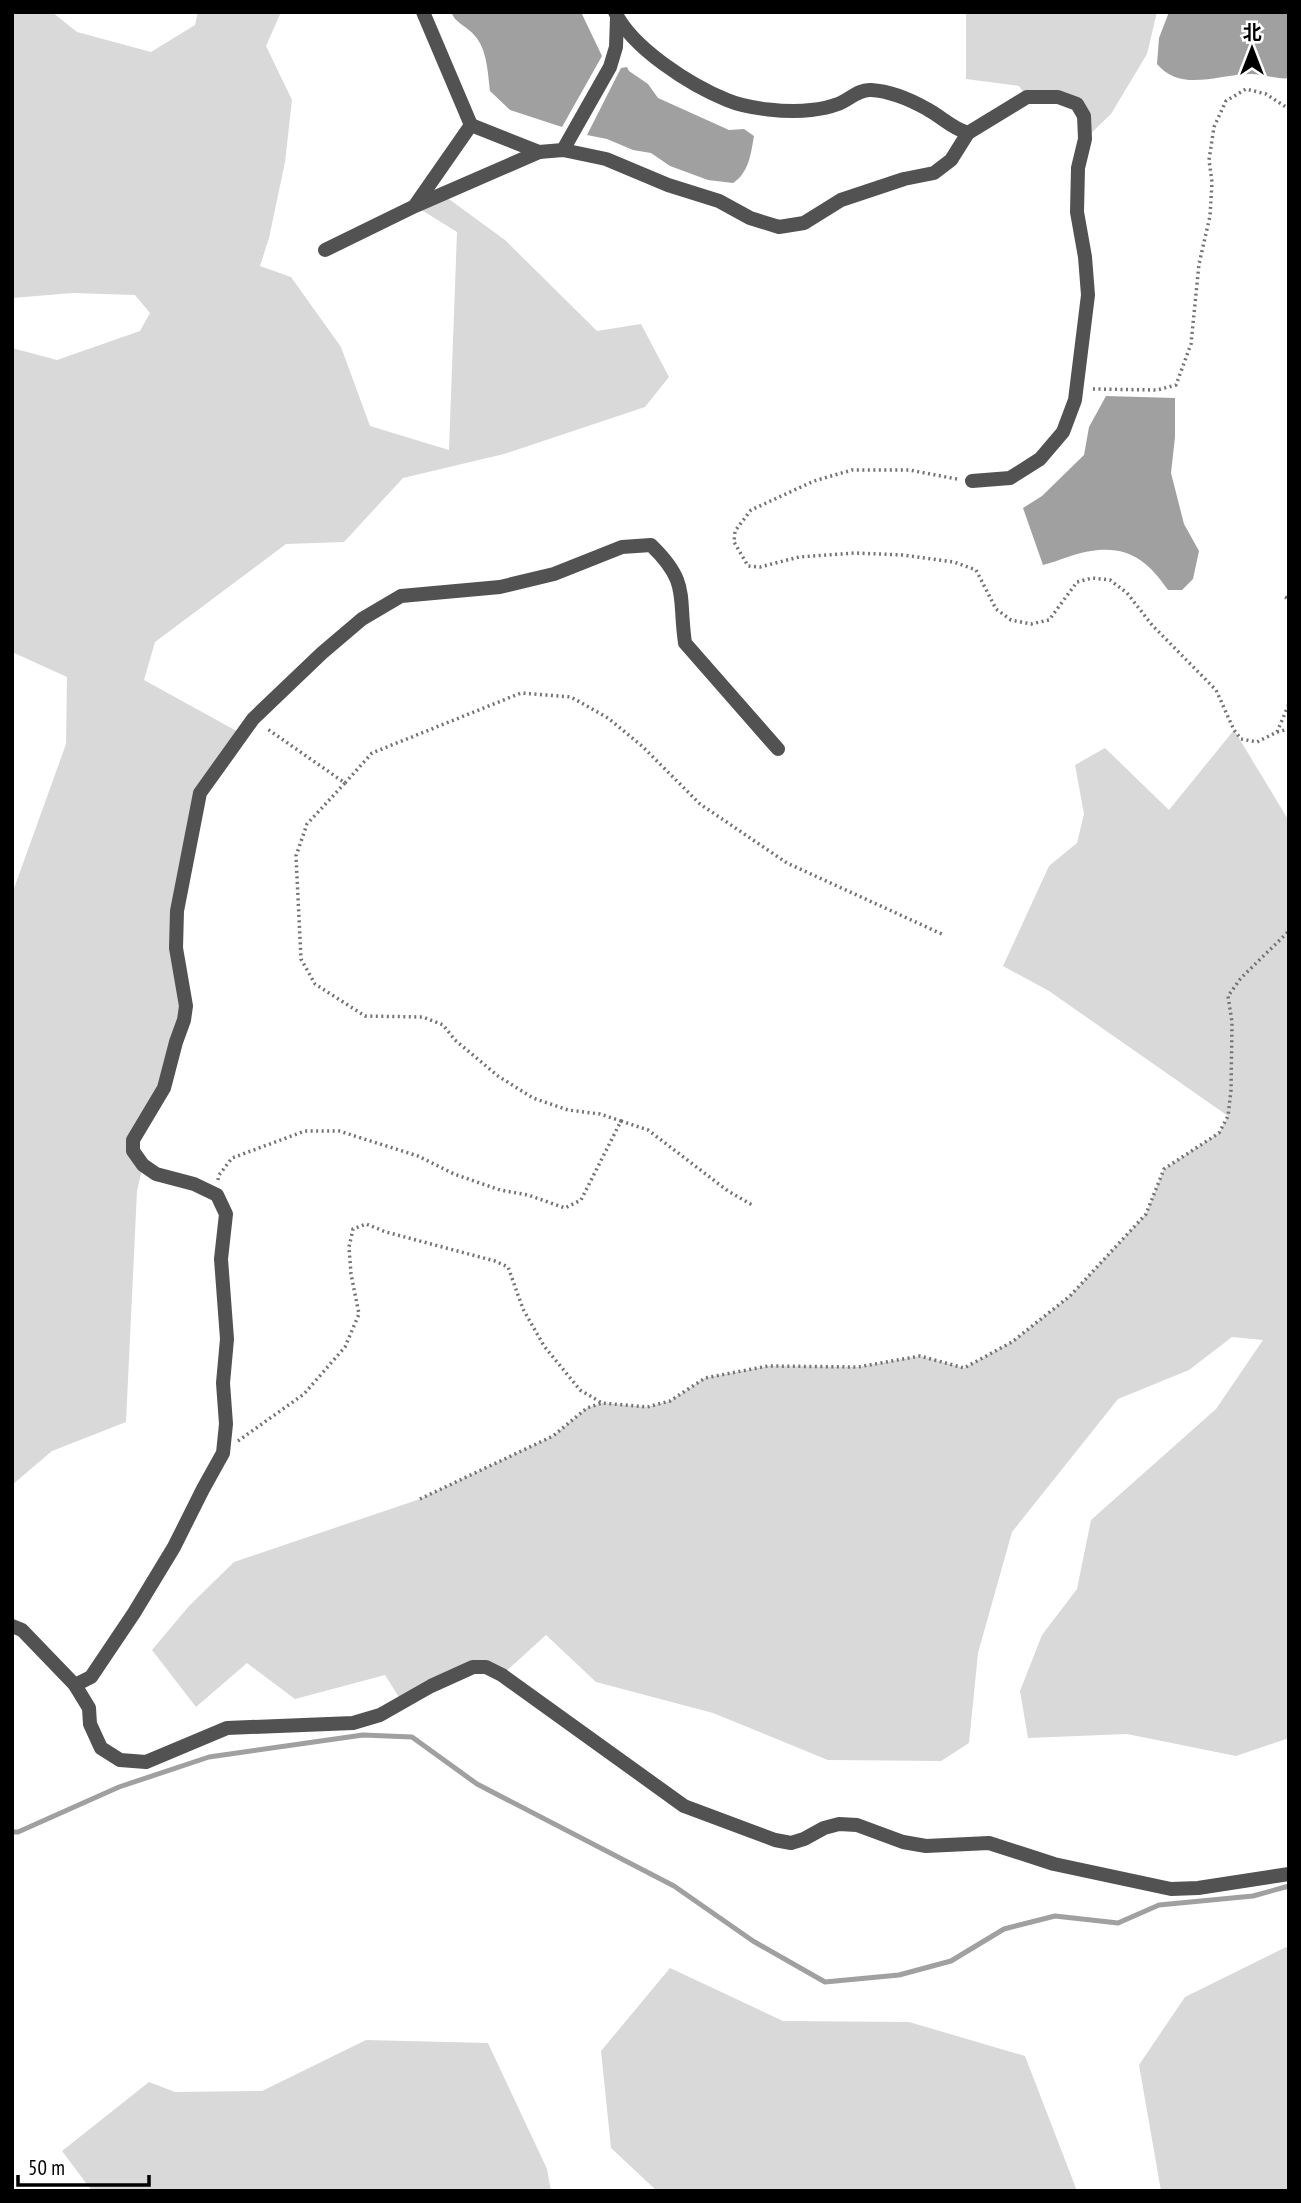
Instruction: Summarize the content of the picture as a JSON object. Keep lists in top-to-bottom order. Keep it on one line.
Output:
{"scale_bar":"50 m","north":"top"}
